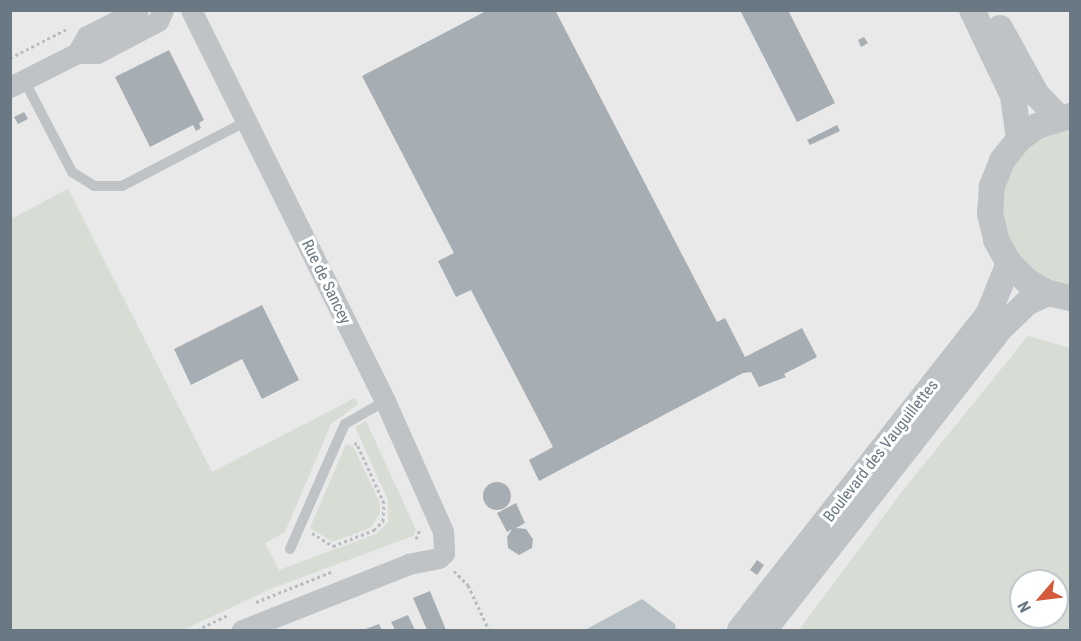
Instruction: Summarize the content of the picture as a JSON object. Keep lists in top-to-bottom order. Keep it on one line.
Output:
{"streets":{"street":["Rue de Sancey","Boulevard des Vauguillettes"]},"north":"bottom left"}
